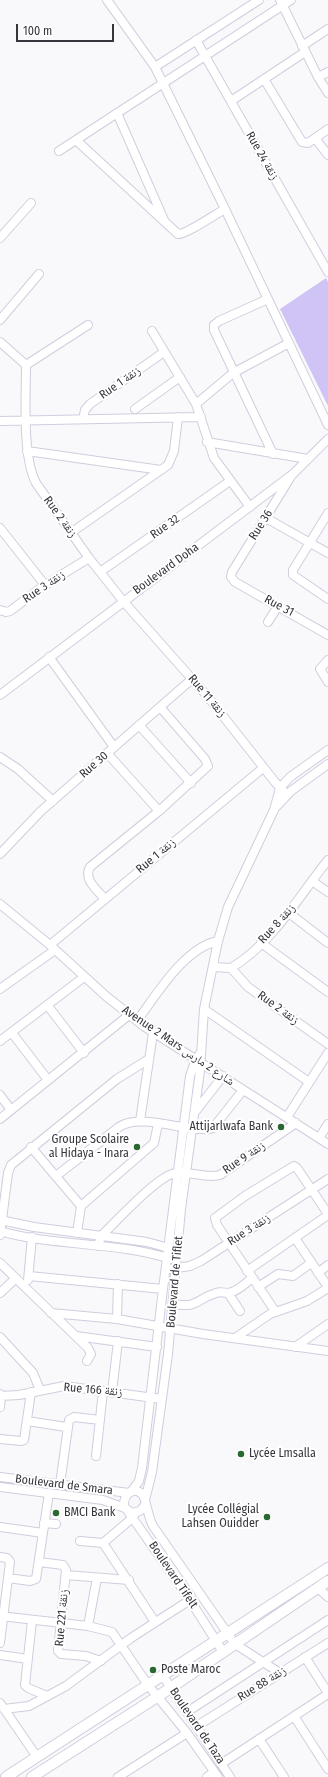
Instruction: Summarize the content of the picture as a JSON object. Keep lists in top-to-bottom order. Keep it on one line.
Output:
{"streets":{"street":["Rue 24 زنقة","Rue 1 زنقة","Rue 2 زنقة","Rue 36","Rue 32","Boulevard Doha","Rue 3 زنقة","Rue 31","Rue 11 زنقة","Rue 30","Rue 8 زنقة","Avenue 2 Mars شارع 2 مارس","Rue 9 زنقة","Boulevard de Tiflet","Rue 166 زنقة","Boulevard de Smara","Boulevard Tifelt","Rue 221 زنقة","Rue 88 زنقة","Boulevard de Taza"]},"crossings":[["Rue 1 زنقة","Rue 11 زنقة"],["Rue 1 زنقة","Avenue 2 Mars شارع 2 مارس"],["Rue 2 زنقة","Rue 32"],["Rue 2 زنقة","Boulevard Doha"],["Rue 2 زنقة","Rue 3 زنقة"],["Rue 2 زنقة","Rue 11 زنقة"],["Rue 2 زنقة","Rue 8 زنقة"],["Rue 36","Boulevard Doha"],["Rue 36","Rue 31"],["Boulevard Doha","Rue 11 زنقة"],["Rue 3 زنقة","Boulevard de Tiflet"],["Rue 11 زنقة","Rue 30"],["Avenue 2 Mars شارع 2 مارس","Rue 9 زنقة"],["Avenue 2 Mars شارع 2 مارس","Boulevard de Tiflet"],["Rue 9 زنقة","Boulevard de Tiflet"],["Boulevard de Tiflet","Rue 166 زنقة"],["Boulevard de Tiflet","Boulevard de Smara"],["Boulevard de Tiflet","Boulevard Tifelt"],["Boulevard de Smara","Boulevard Tifelt"],["Rue 221 زنقة","Boulevard de Taza"],["Rue 88 زنقة","Boulevard de Taza"]],"places":["Attijarlwafa Bank","Groupe Scolaire al Hidaya - Inara","Lycée Lmsalla","BMCI Bank","Lycée Collégial Lahsen Ouidder","Poste Maroc"],"scale_bar":"100 m"}
